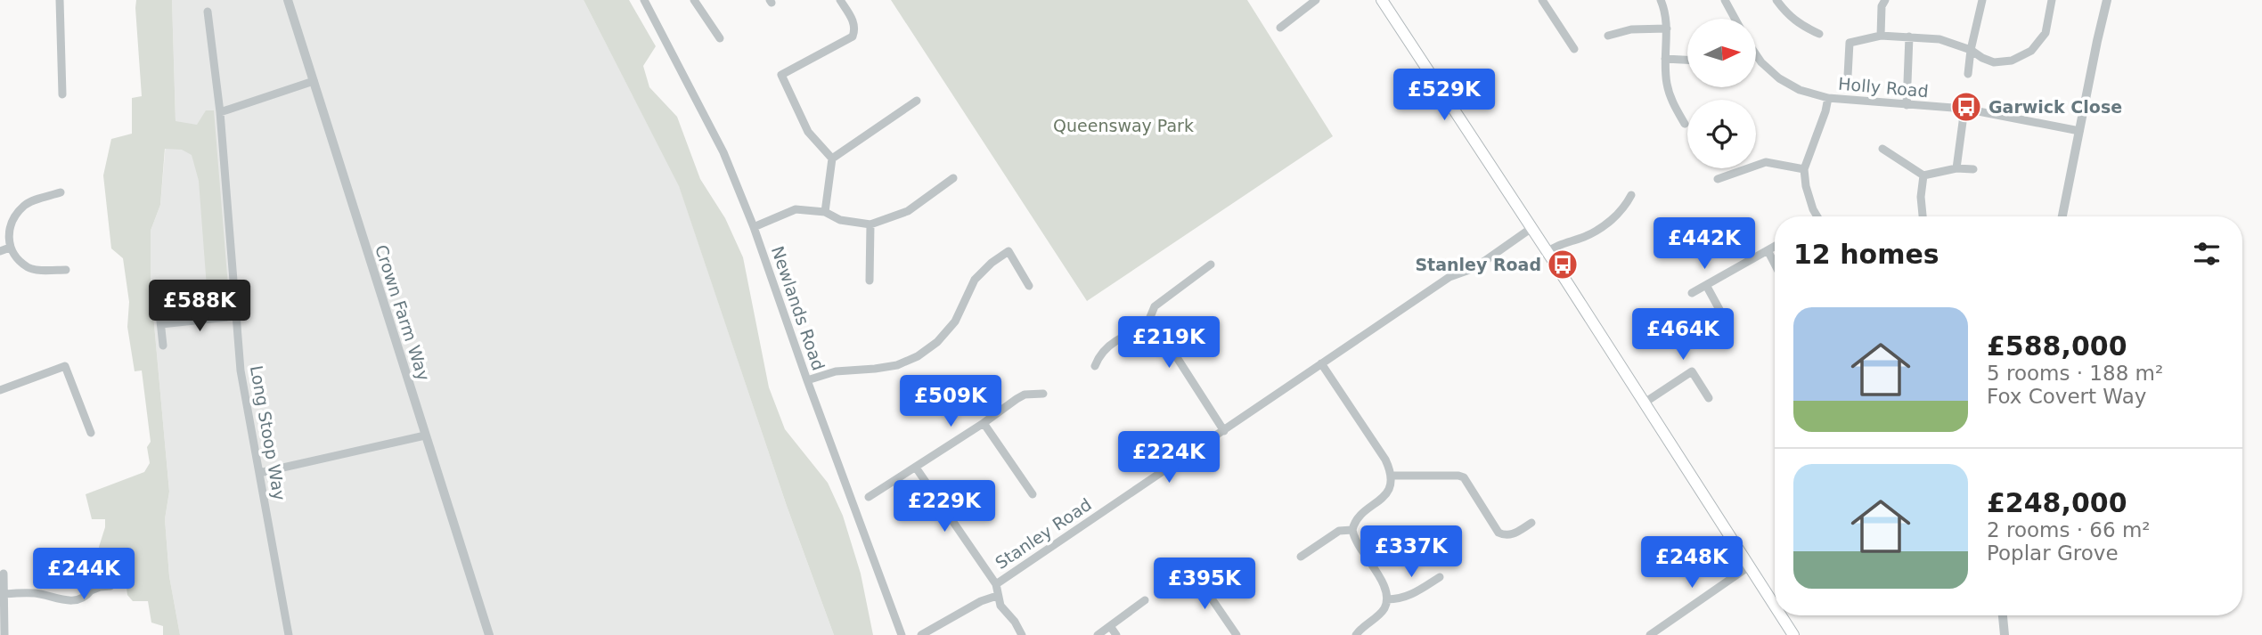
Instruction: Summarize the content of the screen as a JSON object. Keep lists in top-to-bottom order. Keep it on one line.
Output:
{"streets":{"street":["Holly Road","Newlands Road","Crown Farm Way","Long Stoop Way","Stanley Road"]},"parks":["Queensway Park"],"places":{"bus stop":["Garwick Close","Stanley Road"]},"north":"right","page":{"price":["£529K","£442K","£588K","£464K","£219K","£509K","£224K","£229K","£337K","£248K","£244K","£395K"],"heading":"12 homes","list":[{"name":"£588,000","note":"5 rooms · 188 m² · Fox Covert Way"},{"name":"£248,000","note":"2 rooms · 66 m² · Poplar Grove"}]}}
